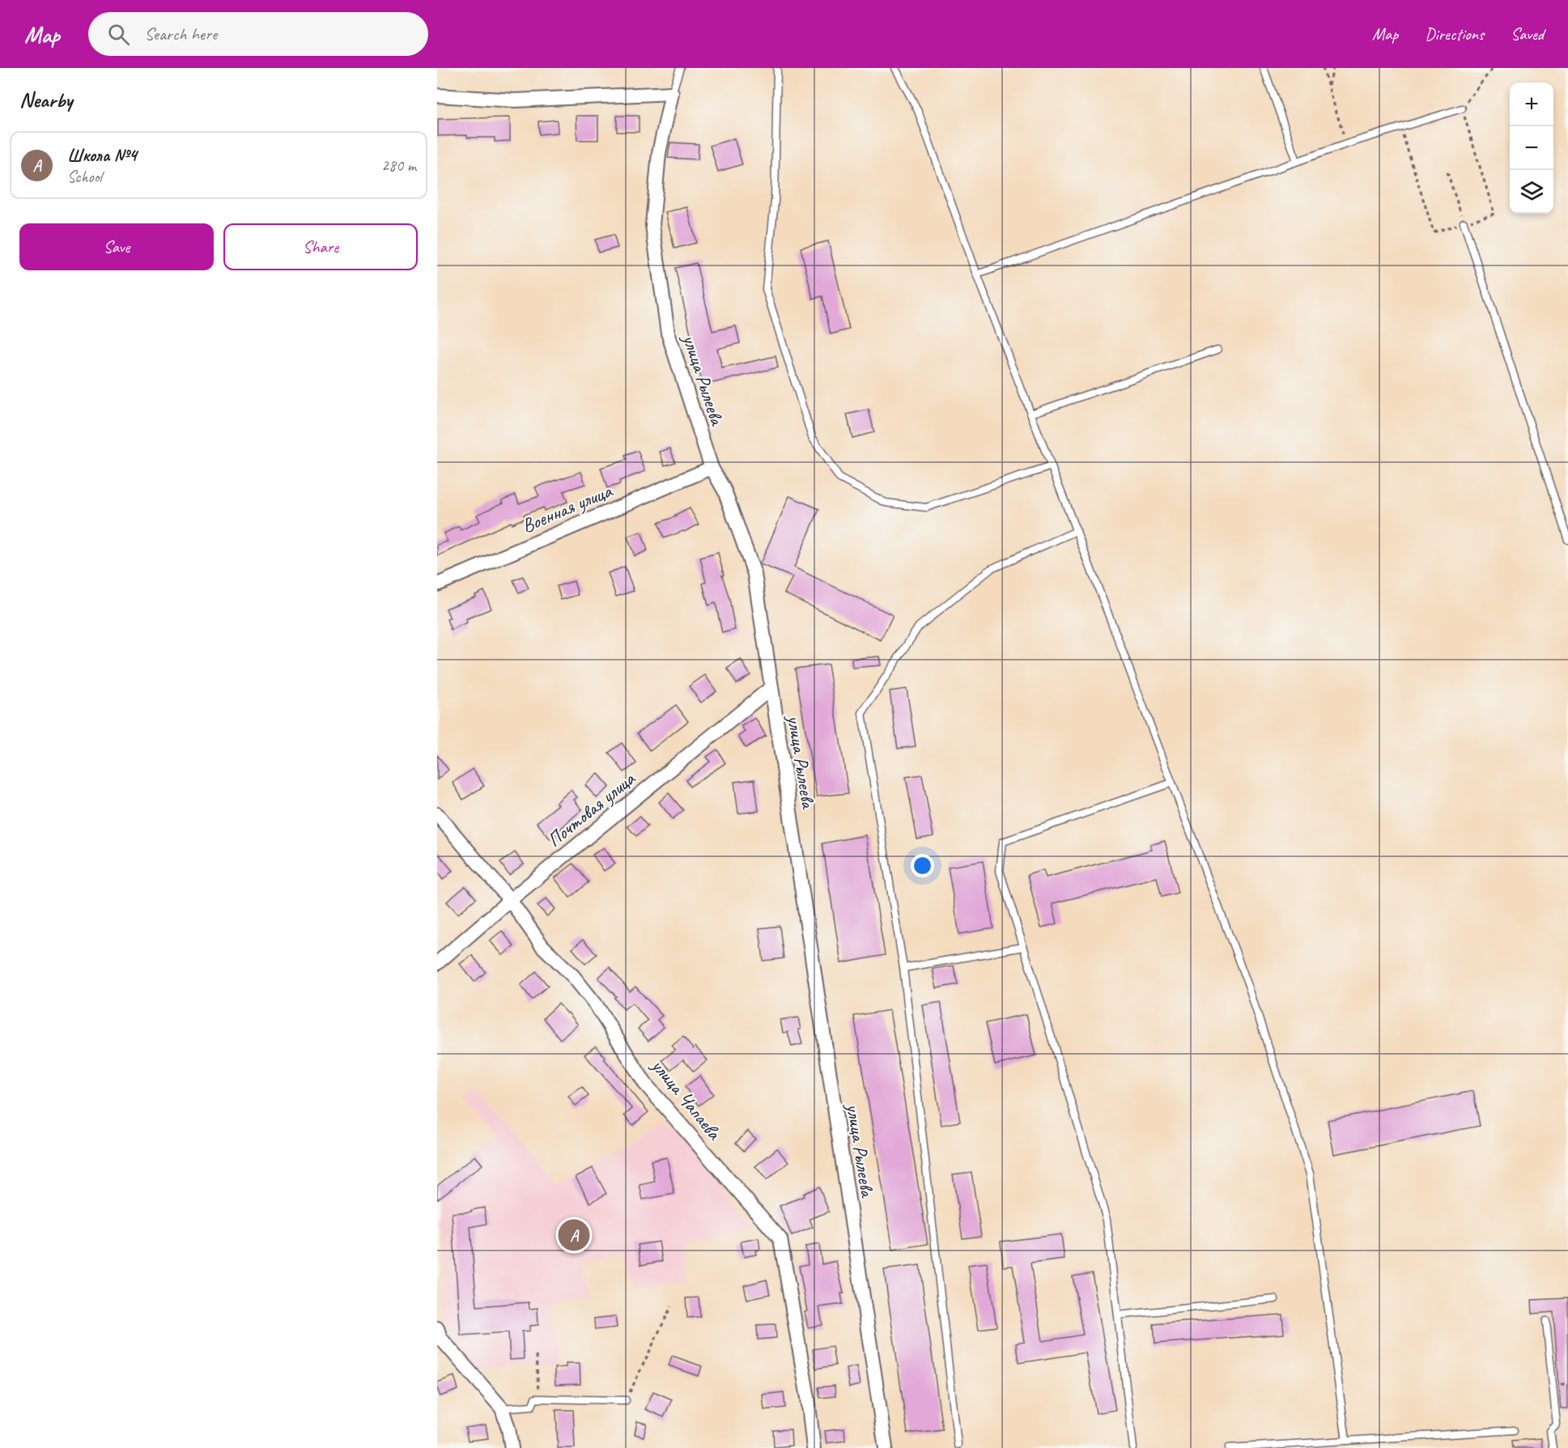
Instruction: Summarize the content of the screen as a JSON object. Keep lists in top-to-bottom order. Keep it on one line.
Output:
{"streets":{"street":["улица Рылеева","Военная улица","Почтовая улица","улица Чапаева"]},"crossings":[["улица Рылеева","Военная улица"],["улица Рылеева","Почтовая улица"],["Почтовая улица","улица Чапаева"]],"page":{"header":"Map","search":"Search here","nav":["Map","Directions","Saved"],"heading":"Nearby","map_buttons":["+","−"],"list":[{"mark":"A","name":"Школа №4","note":"School","value":"280 m"}],"buttons":["Save","Share"],"pins":"A"}}
